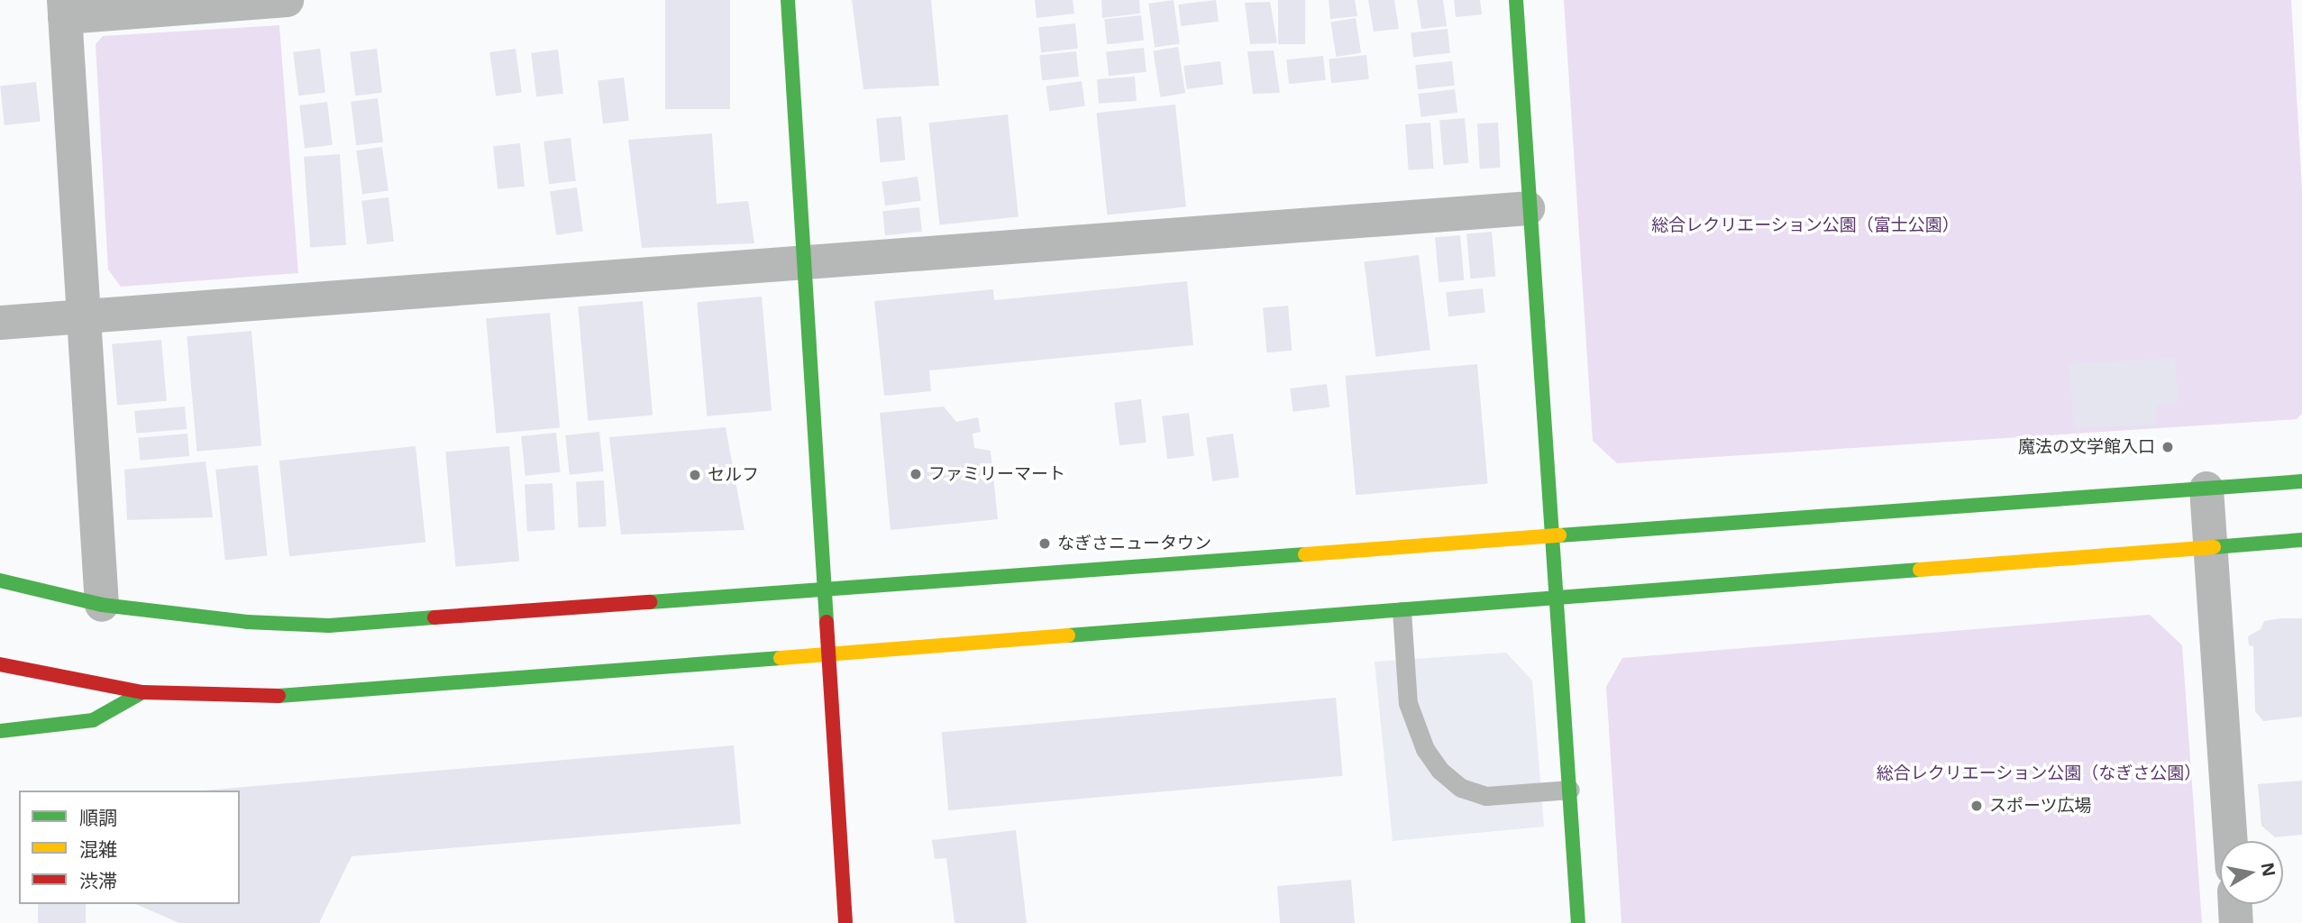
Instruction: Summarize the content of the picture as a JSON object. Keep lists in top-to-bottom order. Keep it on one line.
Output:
{"parks":["総合レクリエーション公園（富士公園）","総合レクリエーション公園（なぎさ公園）"],"places":["魔法の文学館入口","ファミリーマート","セルフ","なぎさニュータウン","スポーツ広場"],"legend":["順調","混雑","渋滞"],"north":"right"}
